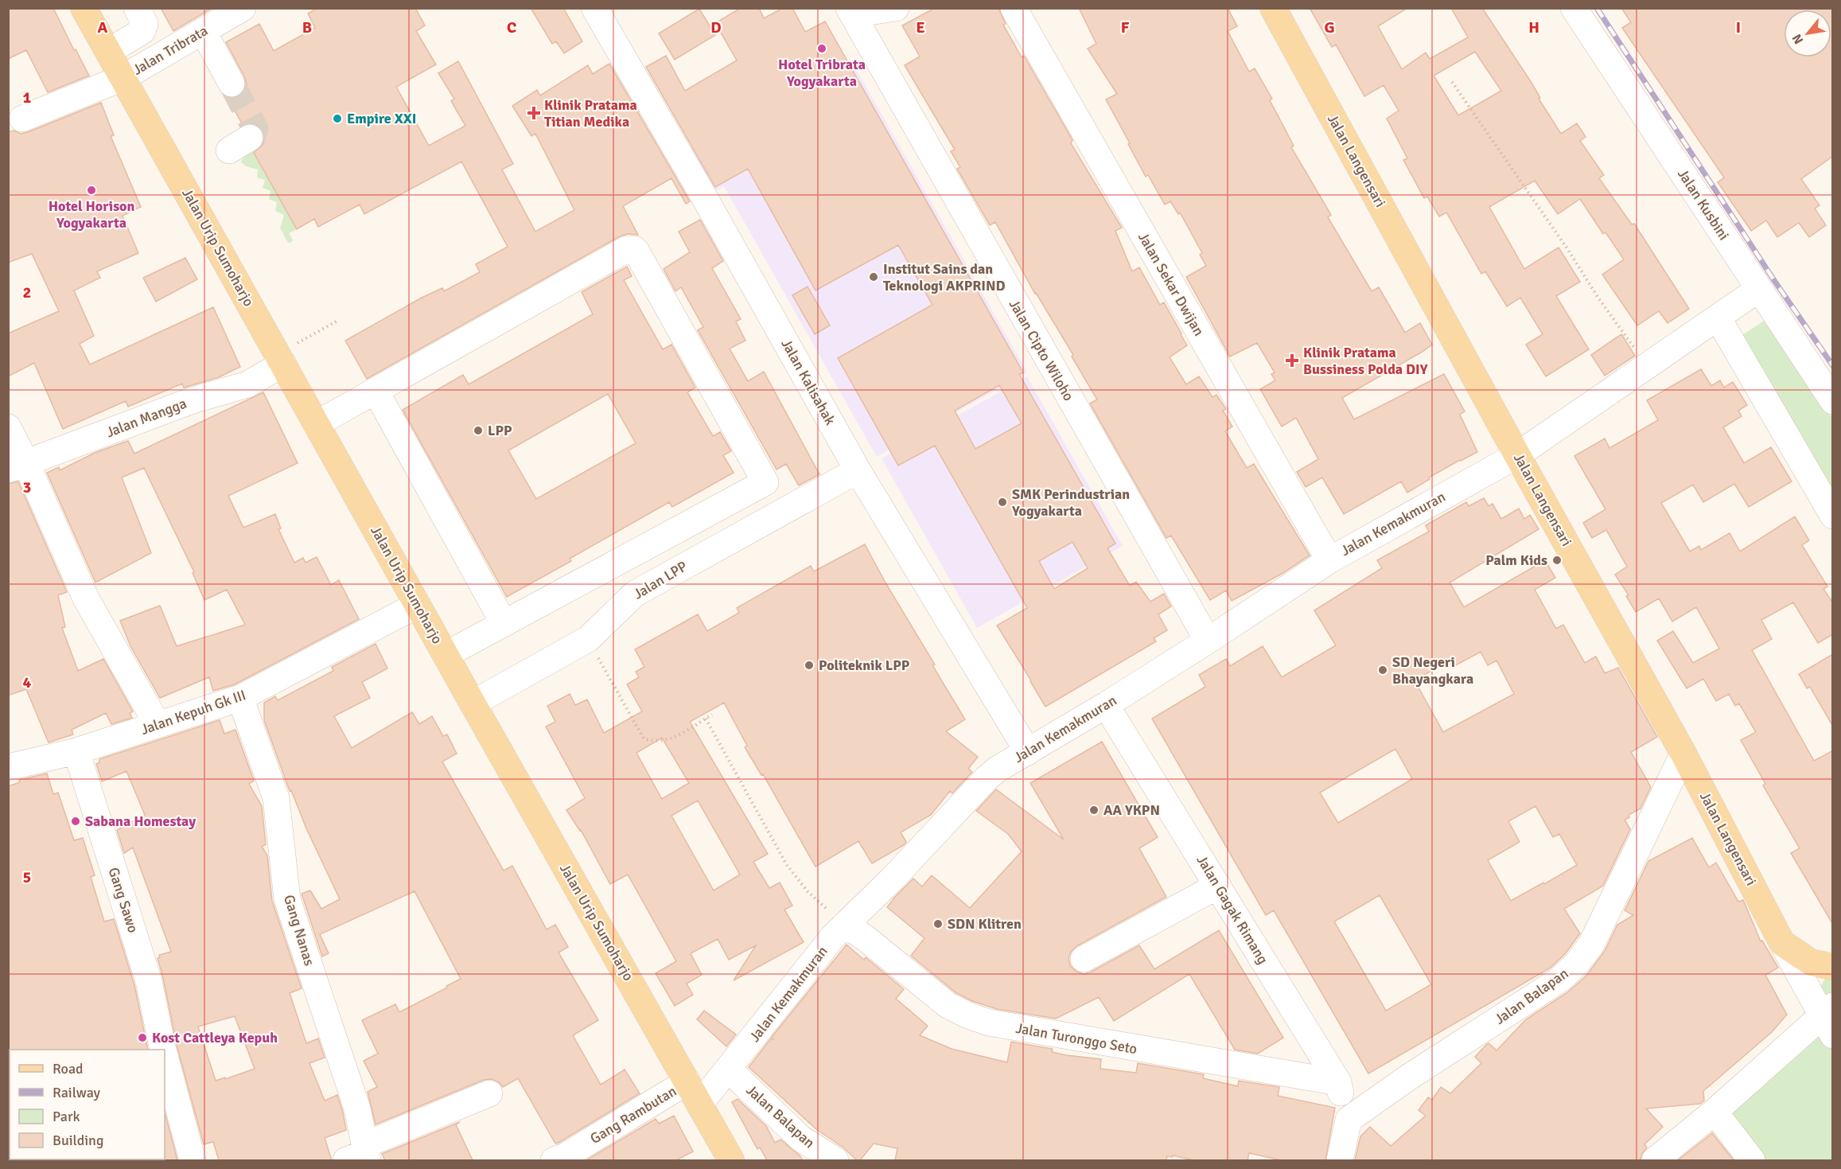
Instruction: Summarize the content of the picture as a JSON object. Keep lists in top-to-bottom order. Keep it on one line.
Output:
{"streets":{"main road":["Jalan Langensari","Jalan Urip Sumoharjo"],"street":["Jalan Tribrata","Jalan Kusbini","Jalan Sekar Dwijan","Jalan Cipto Wiloho","Jalan Kalisahak","Jalan Mangga","Jalan Kemakmuran","Jalan LPP","Jalan Kepuh Gk III","Gang Sawo","Jalan Gagak Rimang","Gang Nanas","Jalan Balapan","Jalan Turonggo Seto","Gang Rambutan"]},"crossings":[["Jalan Tribrata","Jalan Urip Sumoharjo"],["Jalan Langensari","Jalan Kemakmuran"],["Jalan Langensari","Jalan Balapan"],["Jalan Kusbini","Jalan Kemakmuran"],["Jalan Urip Sumoharjo","Jalan Mangga"],["Jalan Urip Sumoharjo","Jalan Kemakmuran"],["Jalan Urip Sumoharjo","Jalan LPP"],["Jalan Urip Sumoharjo","Jalan Kepuh Gk III"],["Jalan Urip Sumoharjo","Gang Rambutan"],["Jalan Sekar Dwijan","Jalan Kemakmuran"],["Jalan Cipto Wiloho","Jalan Kemakmuran"],["Jalan Kalisahak","Jalan Kemakmuran"],["Jalan Kalisahak","Jalan LPP"],["Jalan Kemakmuran","Jalan Gagak Rimang"],["Jalan Kemakmuran","Jalan Balapan"],["Jalan Kemakmuran","Jalan Turonggo Seto"],["Jalan Kepuh Gk III","Gang Sawo"],["Jalan Kepuh Gk III","Gang Nanas"],["Jalan Gagak Rimang","Jalan Balapan"],["Jalan Gagak Rimang","Jalan Turonggo Seto"]],"places":{"other":["Hotel Tribrata Yogyakarta","Empire XXI","Hotel Horison Yogyakarta","Institut Sains dan Teknologi AKPRIND","LPP","SMK Perindustrian Yogyakarta","Palm Kids","Politeknik LPP","SD Negeri Bhayangkara","AA YKPN","Sabana Homestay","SDN Klitren","Kost Cattleya Kepuh"],"health":["Klinik Pratama Titian Medika","Klinik Pratama Bussiness Polda DIY"]},"legend":["Road","Railway","Park","Building"],"north":"bottom left","grid":{"columns":["A","B","C","D","E","F","G","H","I"],"rows":["1","2","3","4","5"]}}
